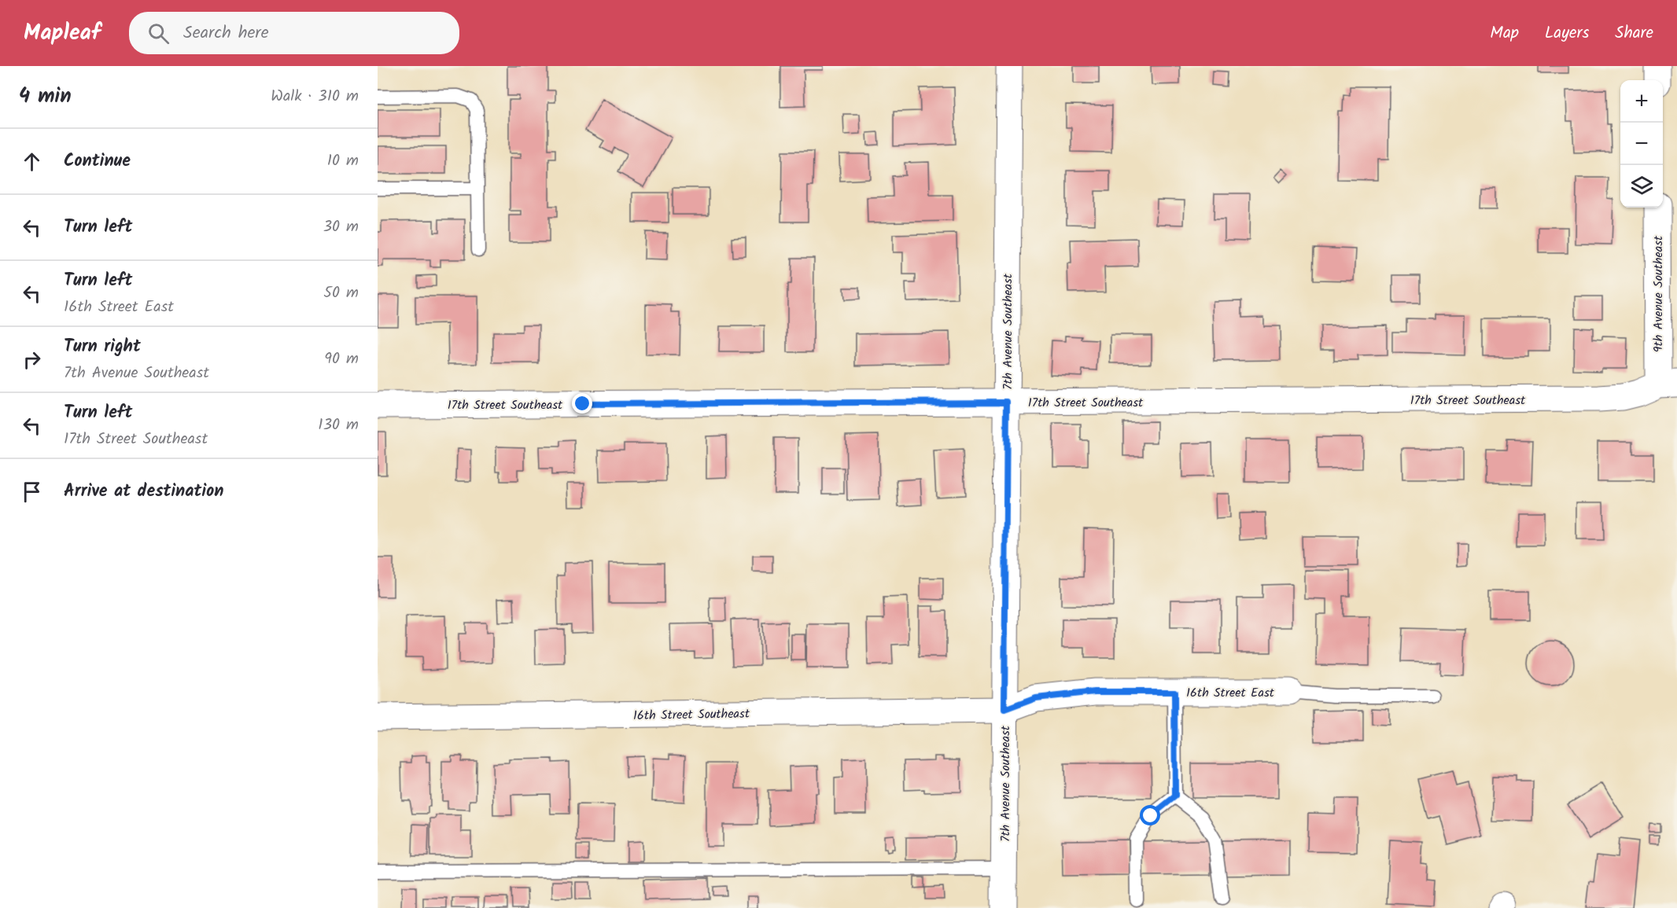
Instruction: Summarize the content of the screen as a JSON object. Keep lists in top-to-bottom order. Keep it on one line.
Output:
{"streets":{"street":["9th Avenue Southeast","7th Avenue Southeast","17th Street Southeast","16th Street East","16th Street Southeast"]},"crossings":[["9th Avenue Southeast","17th Street Southeast"],["7th Avenue Southeast","17th Street Southeast"],["7th Avenue Southeast","16th Street East"],["7th Avenue Southeast","16th Street Southeast"],["16th Street East","16th Street Southeast"]],"page":{"header":"Mapleaf","search":"Search here","nav":["Map","Layers","Share"],"heading":["4 min","Walk · 310 m"],"map_buttons":["+","−"],"list":[["Continue","10 m"],["Turn left","30 m"],["Turn left","16th Street East","50 m"],["Turn right","7th Avenue Southeast","90 m"],["Turn left","17th Street Southeast","130 m"],"Arrive at destination"]}}
